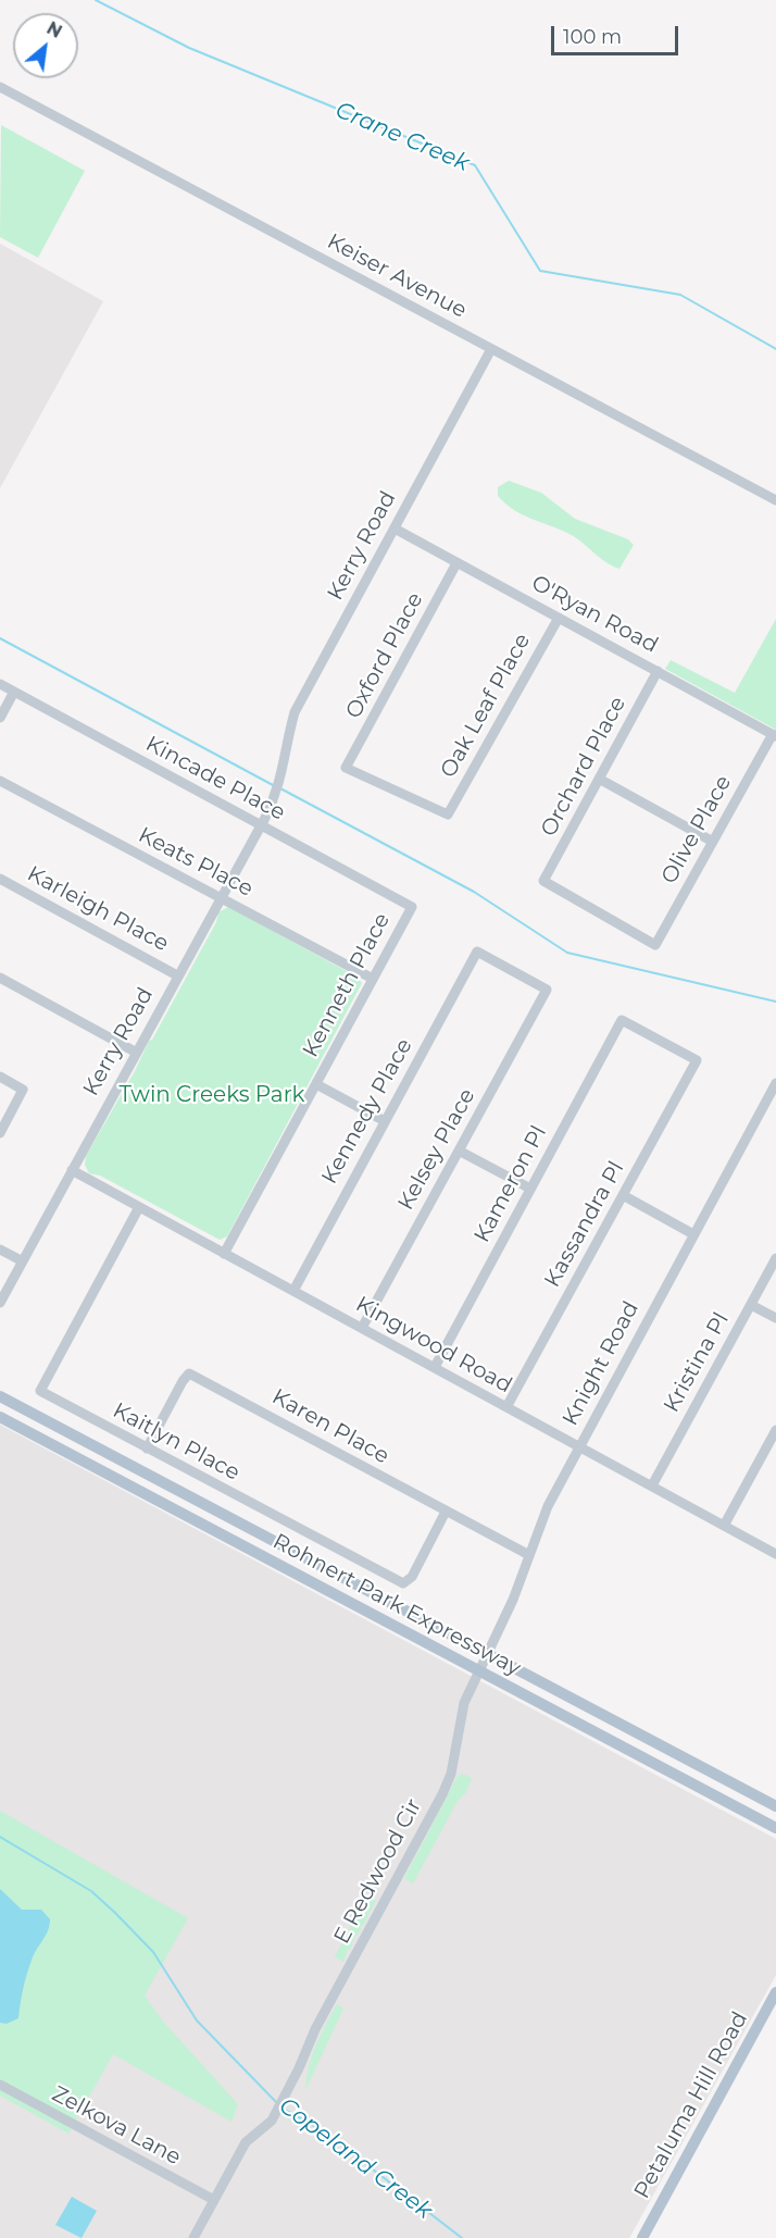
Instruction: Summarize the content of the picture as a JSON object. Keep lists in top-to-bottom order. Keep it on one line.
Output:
{"streets":{"main road":["Rohnert Park Expressway","Petaluma Hill Road"],"street":["Keiser Avenue","Kerry Road","O'Ryan Road","Oxford Place","Oak Leaf Place","Orchard Place","Kincade Place","Olive Place","Keats Place","Karleigh Place","Kenneth Place","Kennedy Place","Kelsey Place","Kameron Pl","Kassandra Pl","Kingwood Road","Kristina Pl","Knight Road","Karen Place","Kaitlyn Place","E Redwood Cir","Zelkova Lane"]},"crossings":[["Keiser Avenue","Kerry Road"],["Kerry Road","O'Ryan Road"],["Kerry Road","Kincade Place"],["Kerry Road","Keats Place"],["Kerry Road","Karleigh Place"],["Kerry Road","Kingwood Road"],["O'Ryan Road","Oxford Place"],["O'Ryan Road","Oak Leaf Place"],["O'Ryan Road","Orchard Place"],["O'Ryan Road","Olive Place"],["Oxford Place","Oak Leaf Place"],["Orchard Place","Olive Place"],["Kincade Place","Kenneth Place"],["Keats Place","Kenneth Place"],["Kenneth Place","Kingwood Road"],["Kennedy Place","Kelsey Place"],["Kennedy Place","Kingwood Road"],["Kelsey Place","Kingwood Road"],["Kameron Pl","Kassandra Pl"],["Kameron Pl","Kingwood Road"],["Kassandra Pl","Kingwood Road"],["Kingwood Road","Kristina Pl"],["Kingwood Road","Knight Road"],["Kingwood Road","Kaitlyn Place"],["Knight Road","Karen Place"],["Knight Road","Rohnert Park Expressway"],["Knight Road","E Redwood Cir"],["Karen Place","Kaitlyn Place"],["Rohnert Park Expressway","E Redwood Cir"],["E Redwood Cir","Zelkova Lane"]],"water":["Crane Creek","Copeland Creek"],"parks":["Twin Creeks Park"],"scale_bar":"100 m","north":"top right"}
